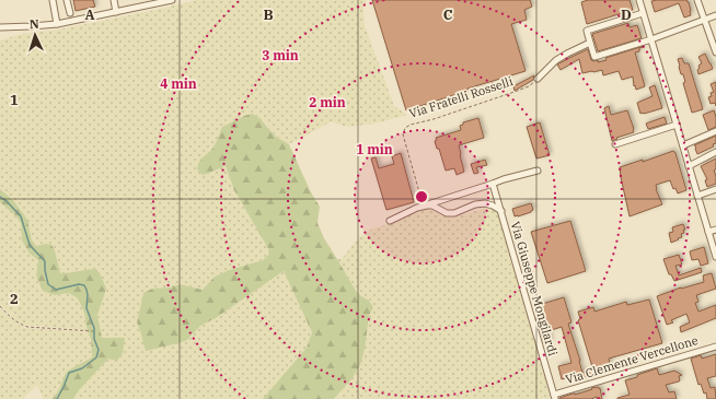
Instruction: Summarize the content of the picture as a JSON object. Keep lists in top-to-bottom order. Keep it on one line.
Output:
{"streets":{"street":["Via Giuseppe Mongilardi","Via Clemente Vercellone"],"path":["Via Fratelli Rosselli"]},"crossings":[["Via Giuseppe Mongilardi","Via Clemente Vercellone"]],"north":"top","grid":{"columns":["A","B","C","D"],"rows":["1","2"]},"rings":["3 min","4 min","2 min","1 min"]}
